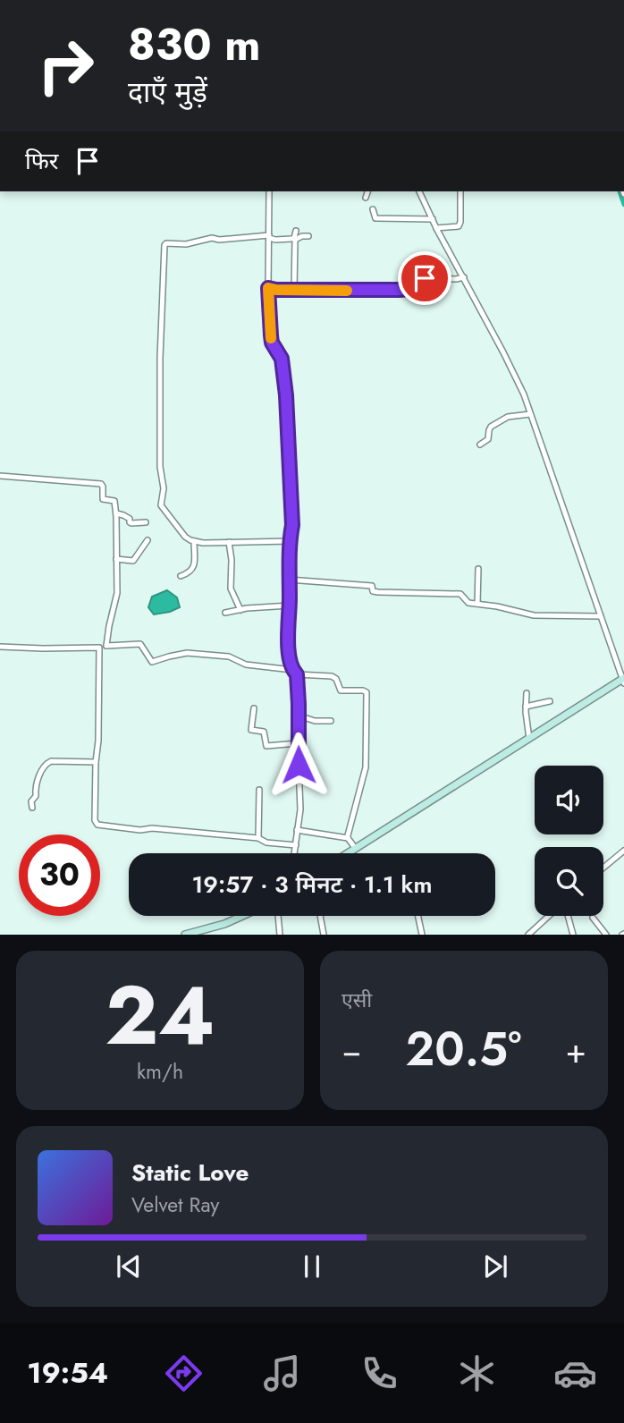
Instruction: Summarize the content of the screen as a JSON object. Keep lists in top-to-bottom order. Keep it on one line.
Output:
{"page":{"turn":["830 m","दाएँ मुड़ें"],"then":"फिर","limit":"30","trip":"19:57 · 3 मिनट · 1.1 km","tile":[["24","km/h"],"एसी"],"heat":["−","20.5°","+"],"song":["Static Love","Velvet Ray"],"tabs":"19:54"}}
